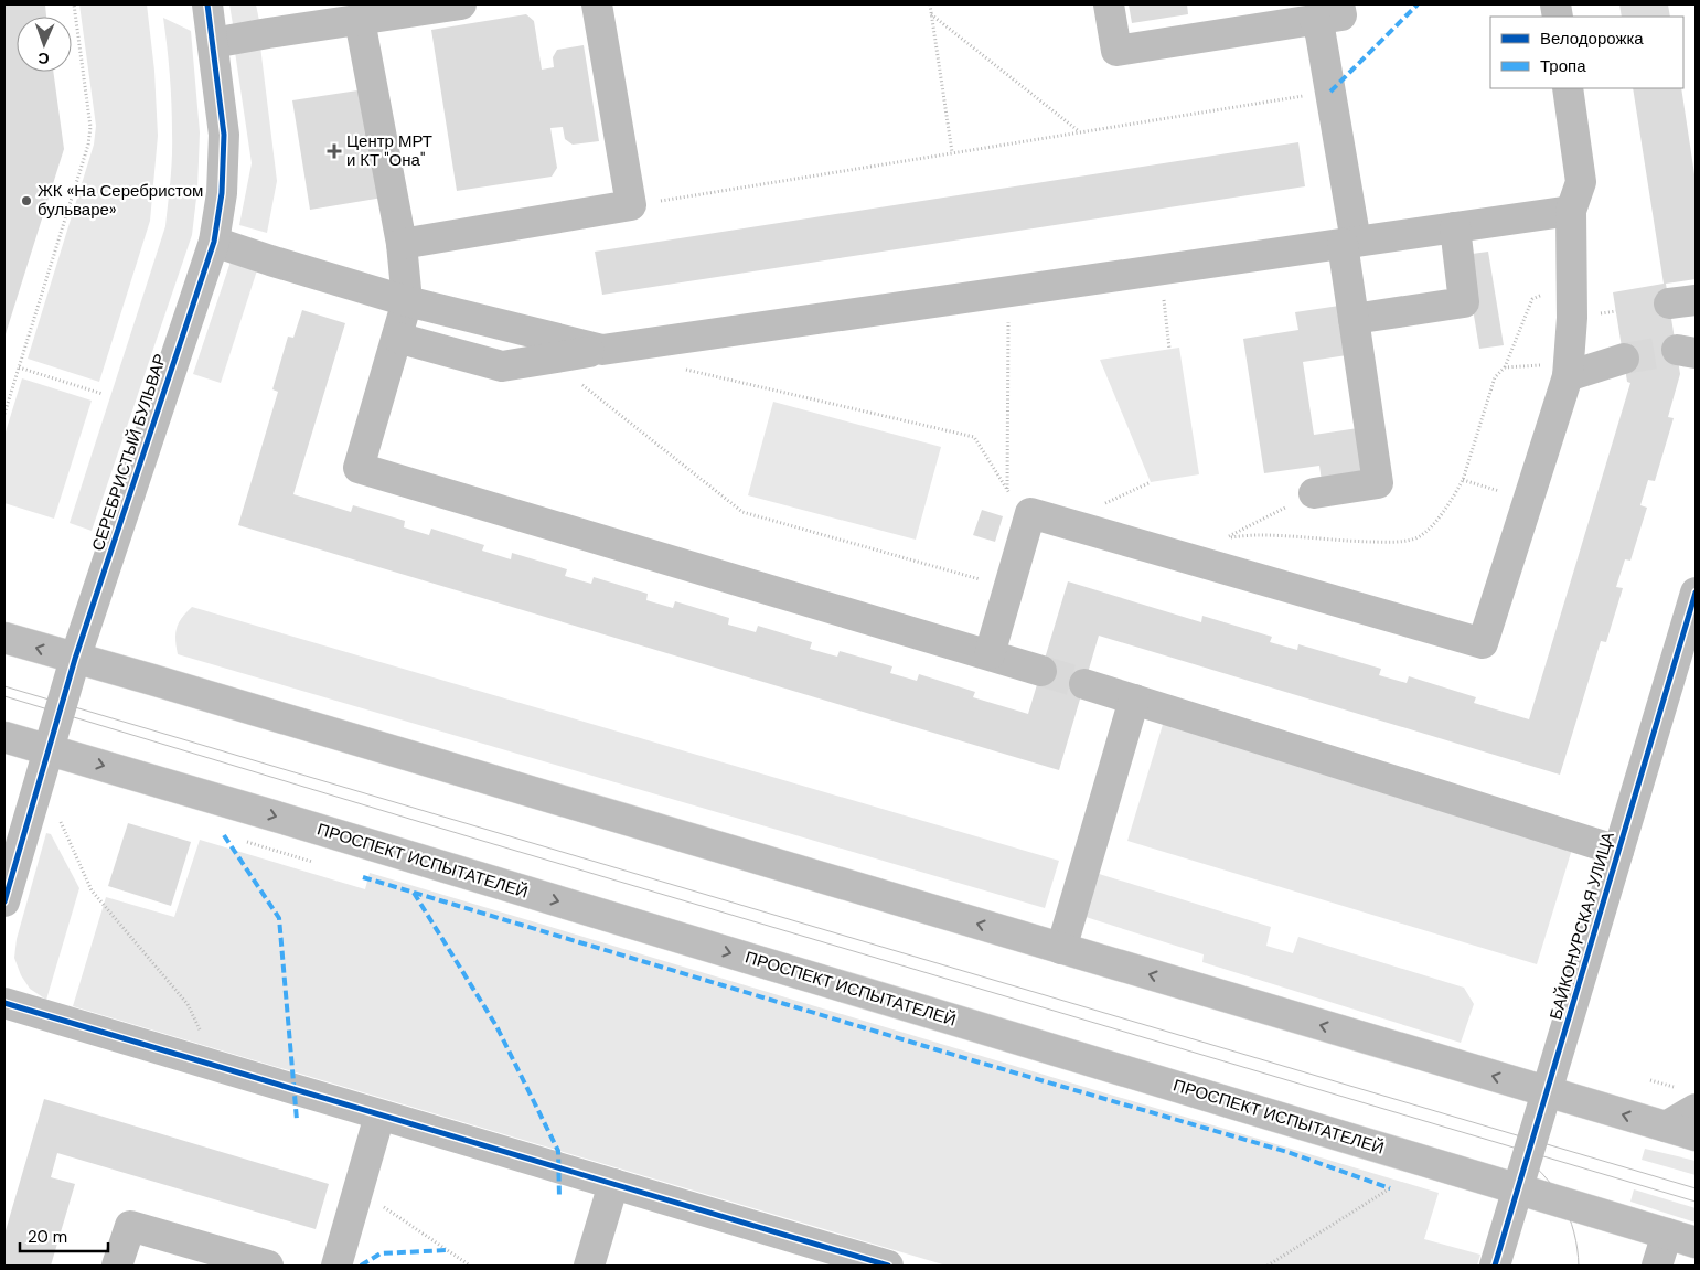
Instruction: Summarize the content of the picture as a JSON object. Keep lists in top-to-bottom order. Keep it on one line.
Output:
{"streets":{"main road":["СЕРЕБРИСТЫЙ БУЛЬВАР","ПРОСПЕКТ ИСПЫТАТЕЛЕЙ","БАЙКОНУРСКАЯ УЛИЦА"]},"crossings":[["СЕРЕБРИСТЫЙ БУЛЬВАР","ПРОСПЕКТ ИСПЫТАТЕЛЕЙ"],["ПРОСПЕКТ ИСПЫТАТЕЛЕЙ","БАЙКОНУРСКАЯ УЛИЦА"]],"places":{"health":["Центр МРТ и КТ \"Она\""],"other":["ЖК «На Серебристом бульваре»"]},"legend":["Велодорожка","Тропа"],"scale_bar":"20 m","north":"bottom"}
